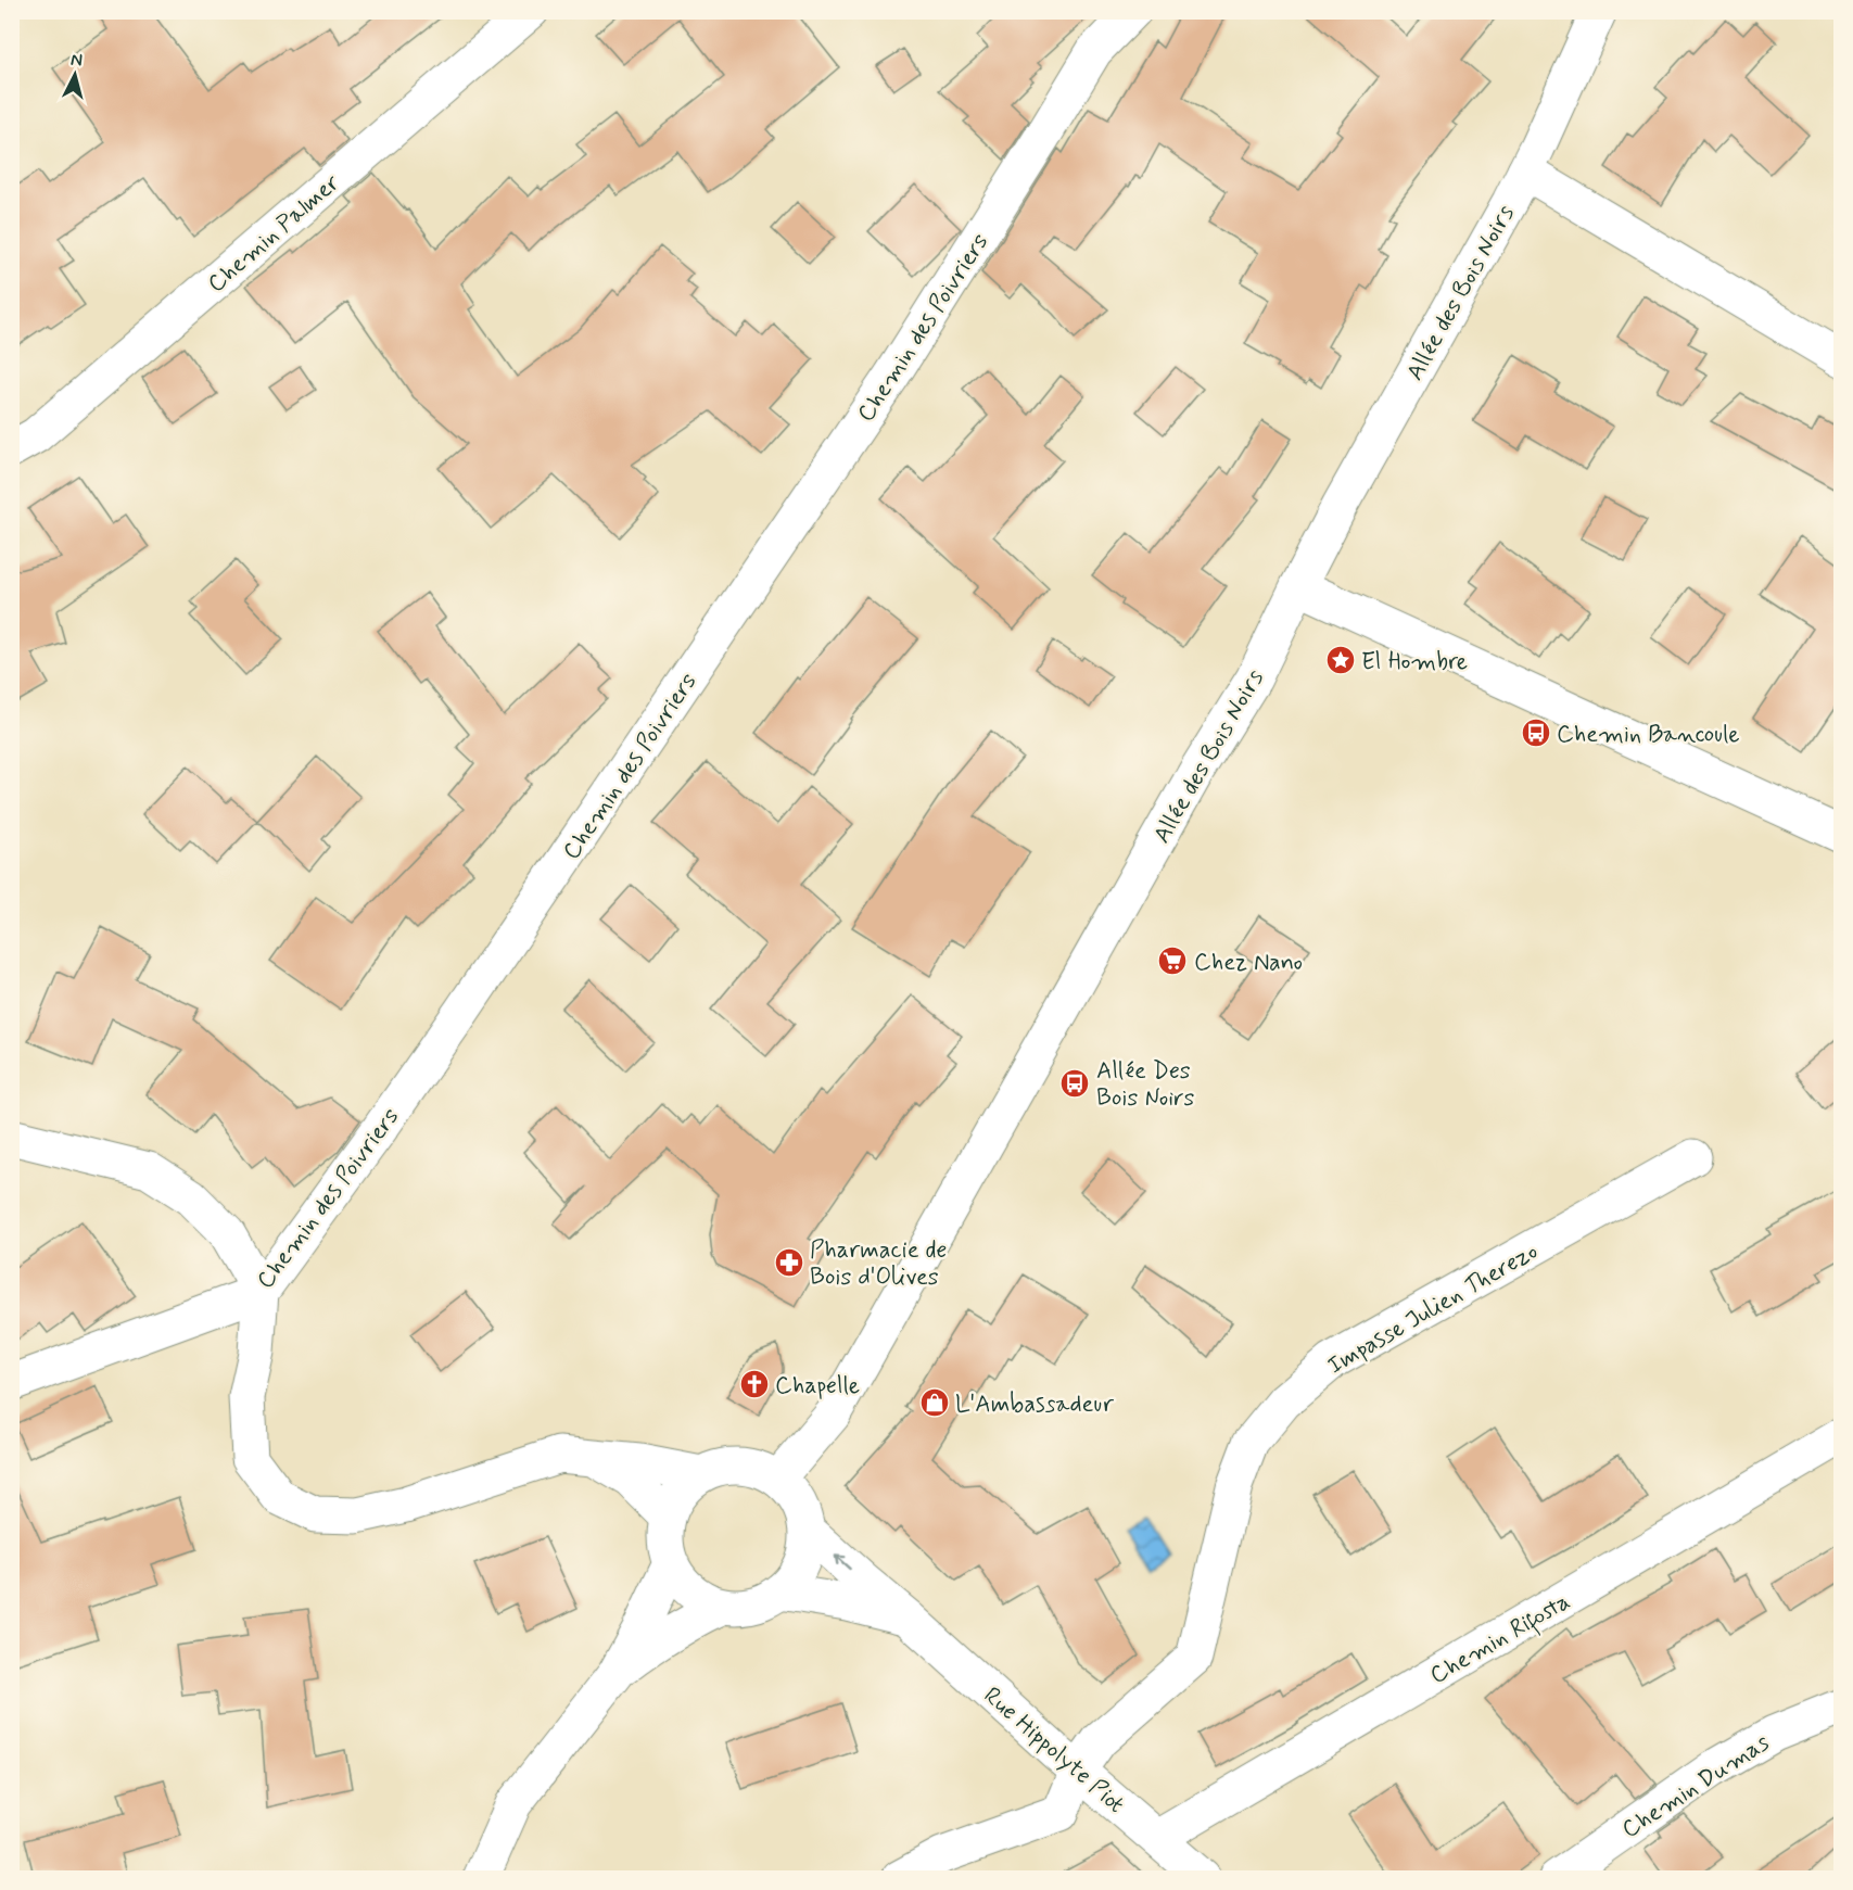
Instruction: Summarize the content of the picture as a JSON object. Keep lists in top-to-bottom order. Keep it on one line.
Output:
{"streets":{"street":["Chemin Palmer","Allée des Bois Noirs","Chemin des Poivriers","Impasse Julien Therezo","Chemin Rifosta","Rue Hippolyte Piot","Chemin Dumas"]},"crossings":[["Allée des Bois Noirs","Rue Hippolyte Piot"],["Impasse Julien Therezo","Rue Hippolyte Piot"],["Chemin Rifosta","Rue Hippolyte Piot"]],"places":{"place":["El Hombre"],"bus stop":["Chemin Bancoule","Allée Des Bois Noirs"],"supermarket":["Chez Nano"],"pharmacy":["Pharmacie de Bois d'Olives"],"church":["Chapelle"],"shop":["L'Ambassadeur"]},"north":"top"}
